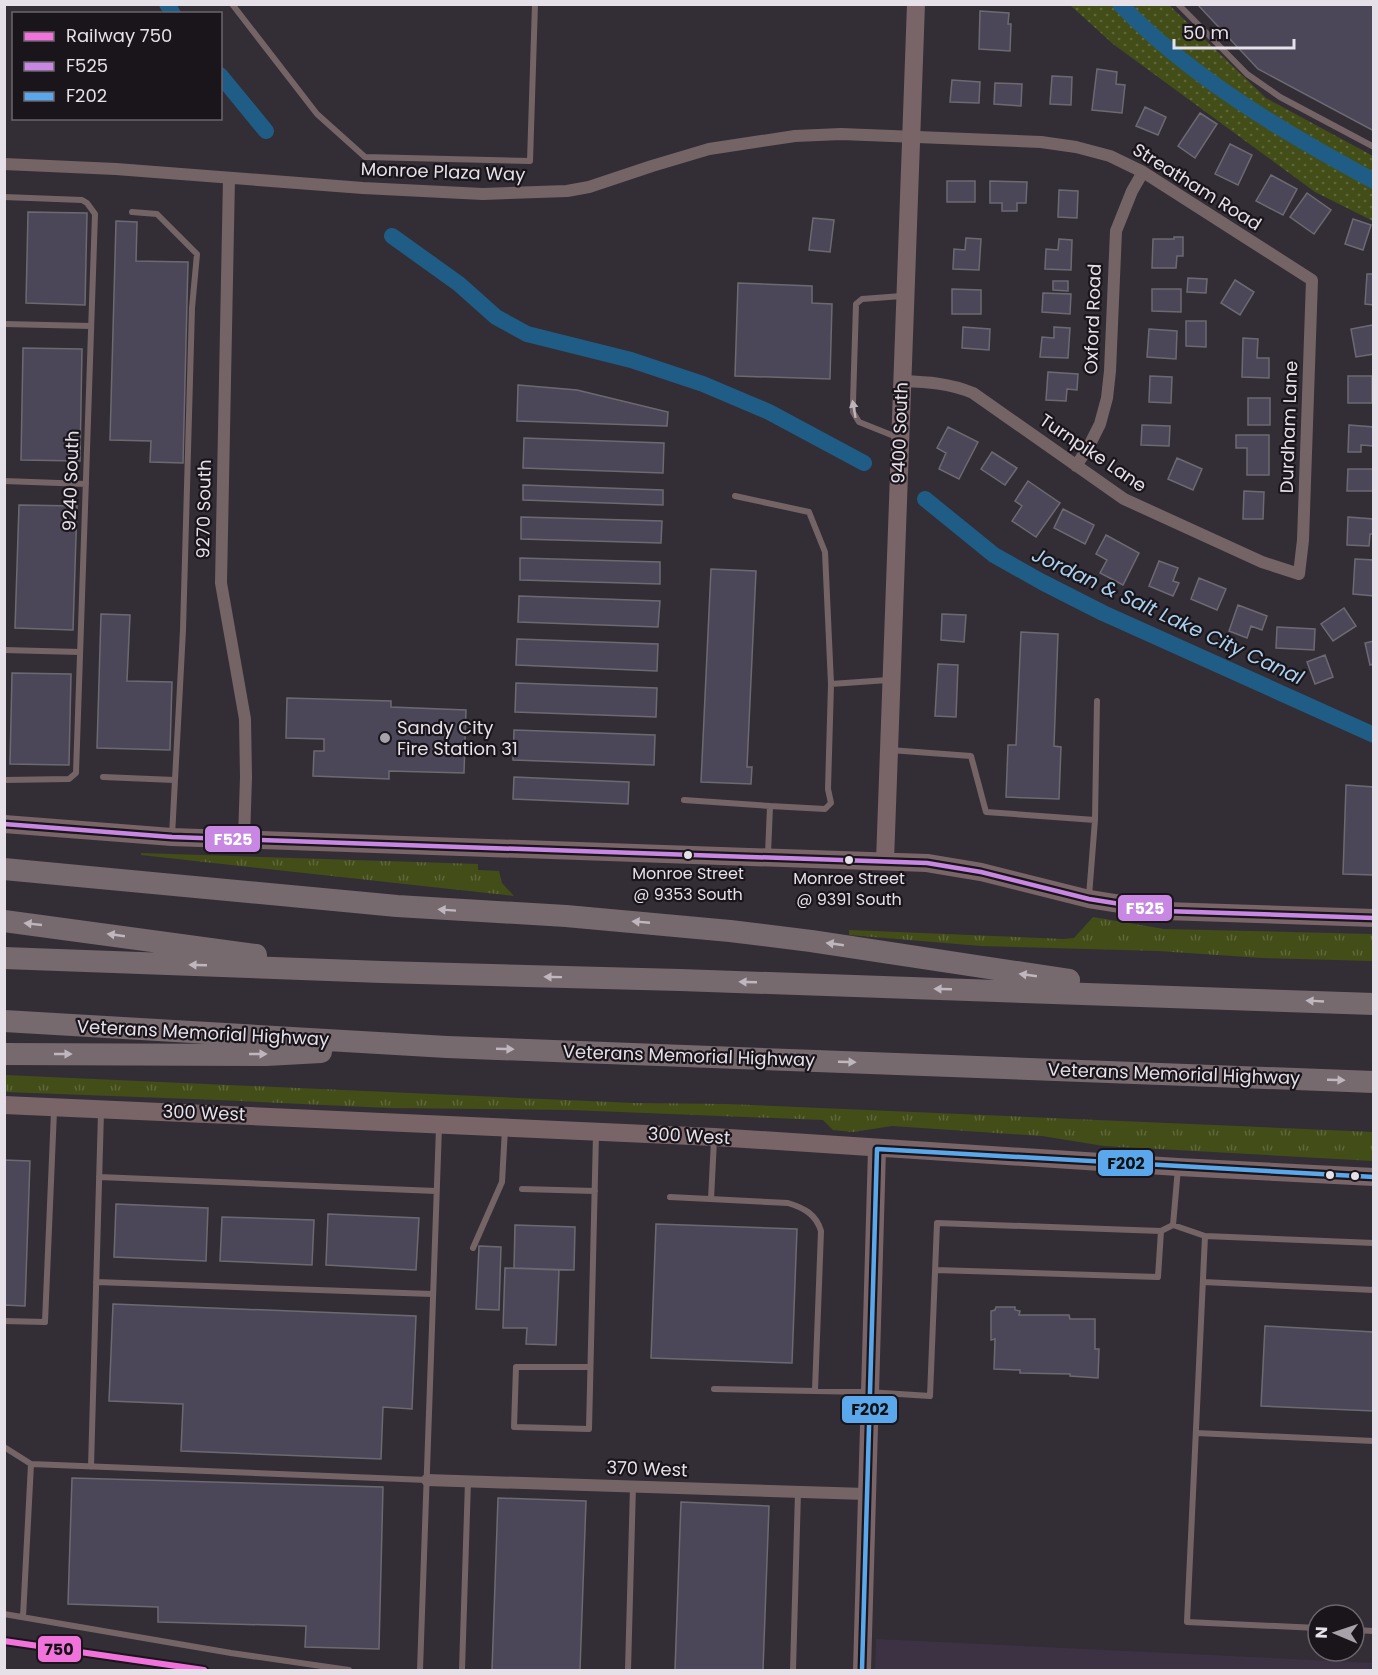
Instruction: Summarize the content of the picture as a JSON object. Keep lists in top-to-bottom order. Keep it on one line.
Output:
{"streets":{"highway":["Veterans Memorial Highway"],"street":["Monroe Plaza Way","Streatham Road","Oxford Road","Durdham Lane","9400 South","Turnpike Lane","9270 South","300 West","370 West"],"lane":["9240 South"]},"crossings":[["Monroe Plaza Way","Streatham Road"],["Monroe Plaza Way","9400 South"],["Monroe Plaza Way","9270 South"],["Streatham Road","Oxford Road"],["Streatham Road","Durdham Lane"],["Streatham Road","9400 South"],["Oxford Road","Turnpike Lane"],["Durdham Lane","Turnpike Lane"],["9400 South","Turnpike Lane"]],"water":["Jordan & Salt Lake City Canal"],"places":["Sandy City Fire Station 31","Monroe Street @ 9353 South","Monroe Street @ 9391 South"],"lines":["transit line F525","transit line F202","rail line 750"],"legend":["Railway 750","F525","F202"],"scale_bar":"50 m","north":"left"}
